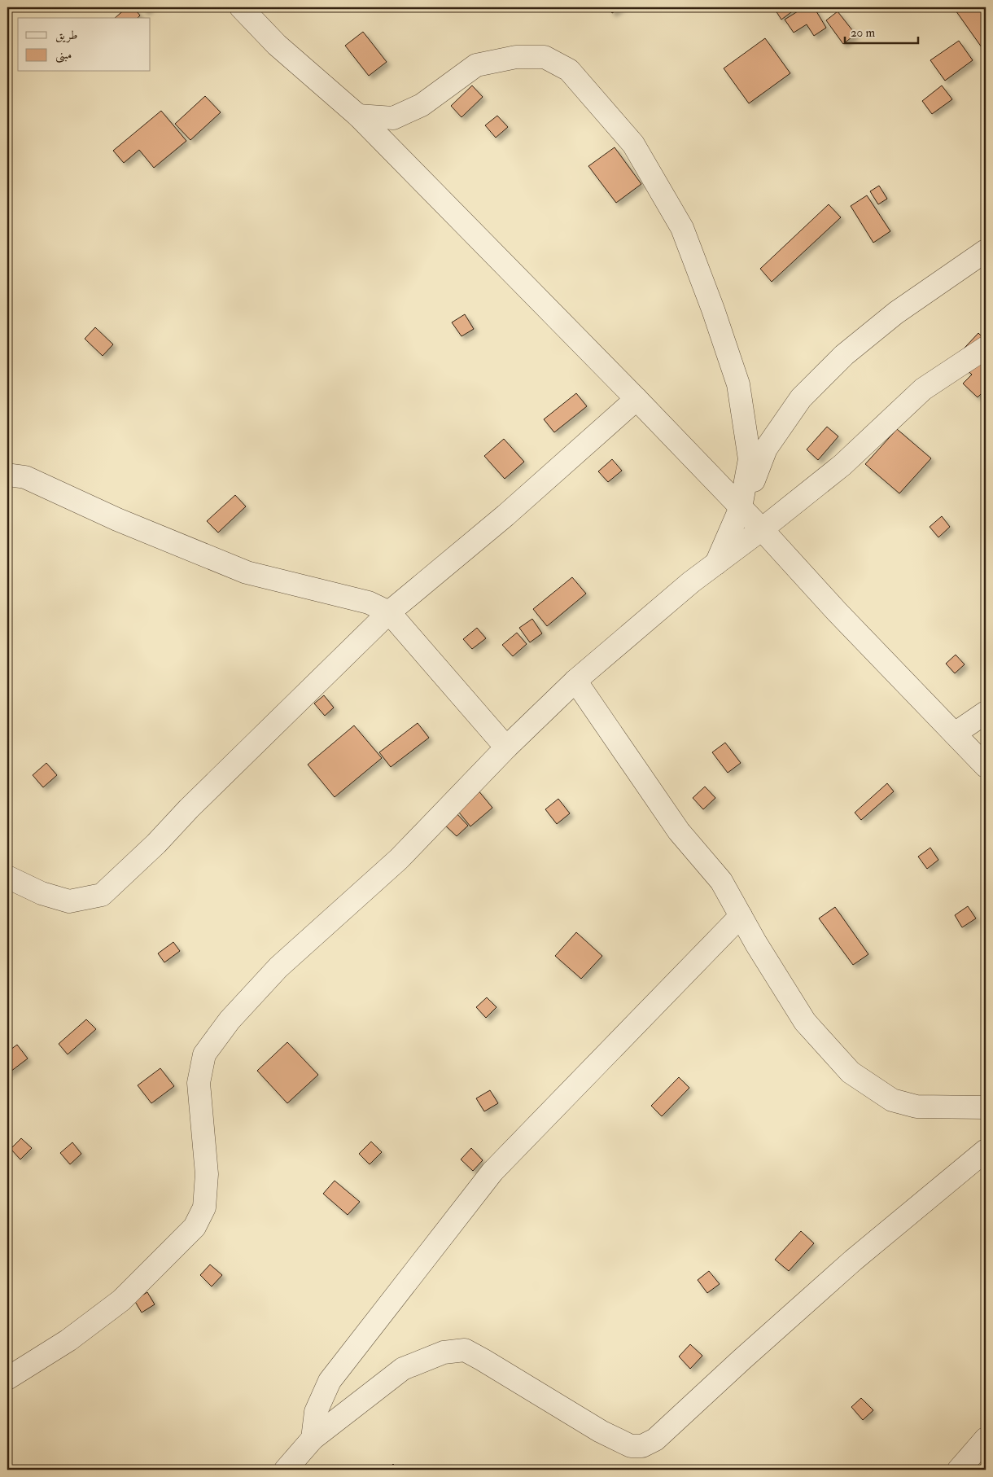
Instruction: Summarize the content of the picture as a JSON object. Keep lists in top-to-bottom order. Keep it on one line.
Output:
{"legend":["طريق","مبنى"],"scale_bar":"20 m"}
